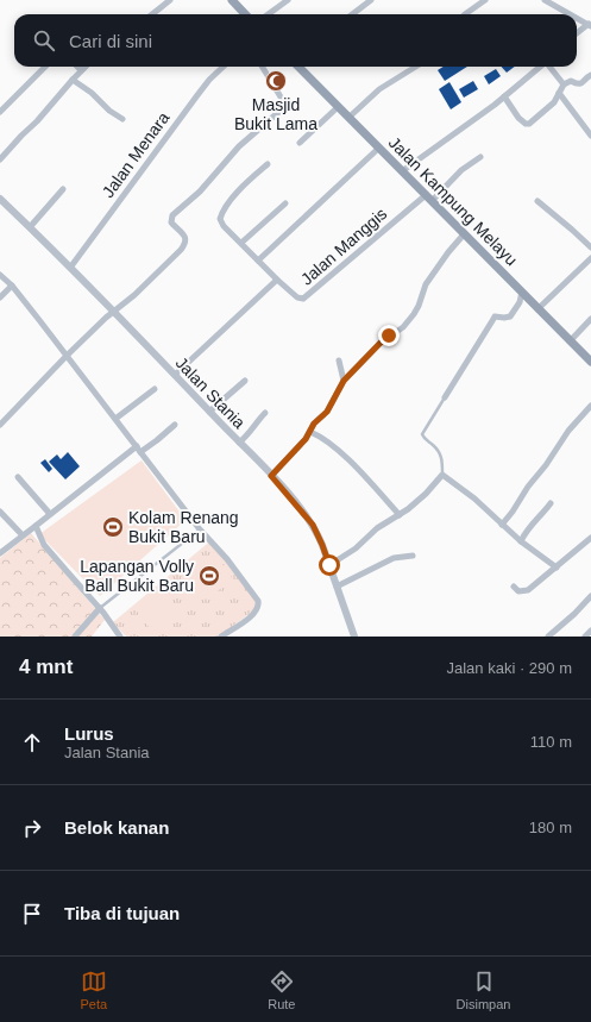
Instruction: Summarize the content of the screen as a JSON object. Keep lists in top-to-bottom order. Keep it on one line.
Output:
{"streets":{"main road":["Jalan Kampung Melayu"],"street":["Jalan Menara","Jalan Manggis","Jalan Stania"]},"crossings":[["Jalan Menara","Jalan Stania"],["Jalan Kampung Melayu","Jalan Manggis"],["Jalan Manggis","Jalan Stania"]],"places":{"mosque":["Masjid Bukit Lama"],"sports":["Kolam Renang Bukit Baru","Lapangan Volly Ball Bukit Baru"]},"page":{"search":"Cari di sini","heading":["4 mnt","Jalan kaki · 290 m"],"list":[["Lurus","Jalan Stania","110 m"],["Belok kanan","180 m"],"Tiba di tujuan"],"nav":["Peta","Rute","Disimpan"]}}
